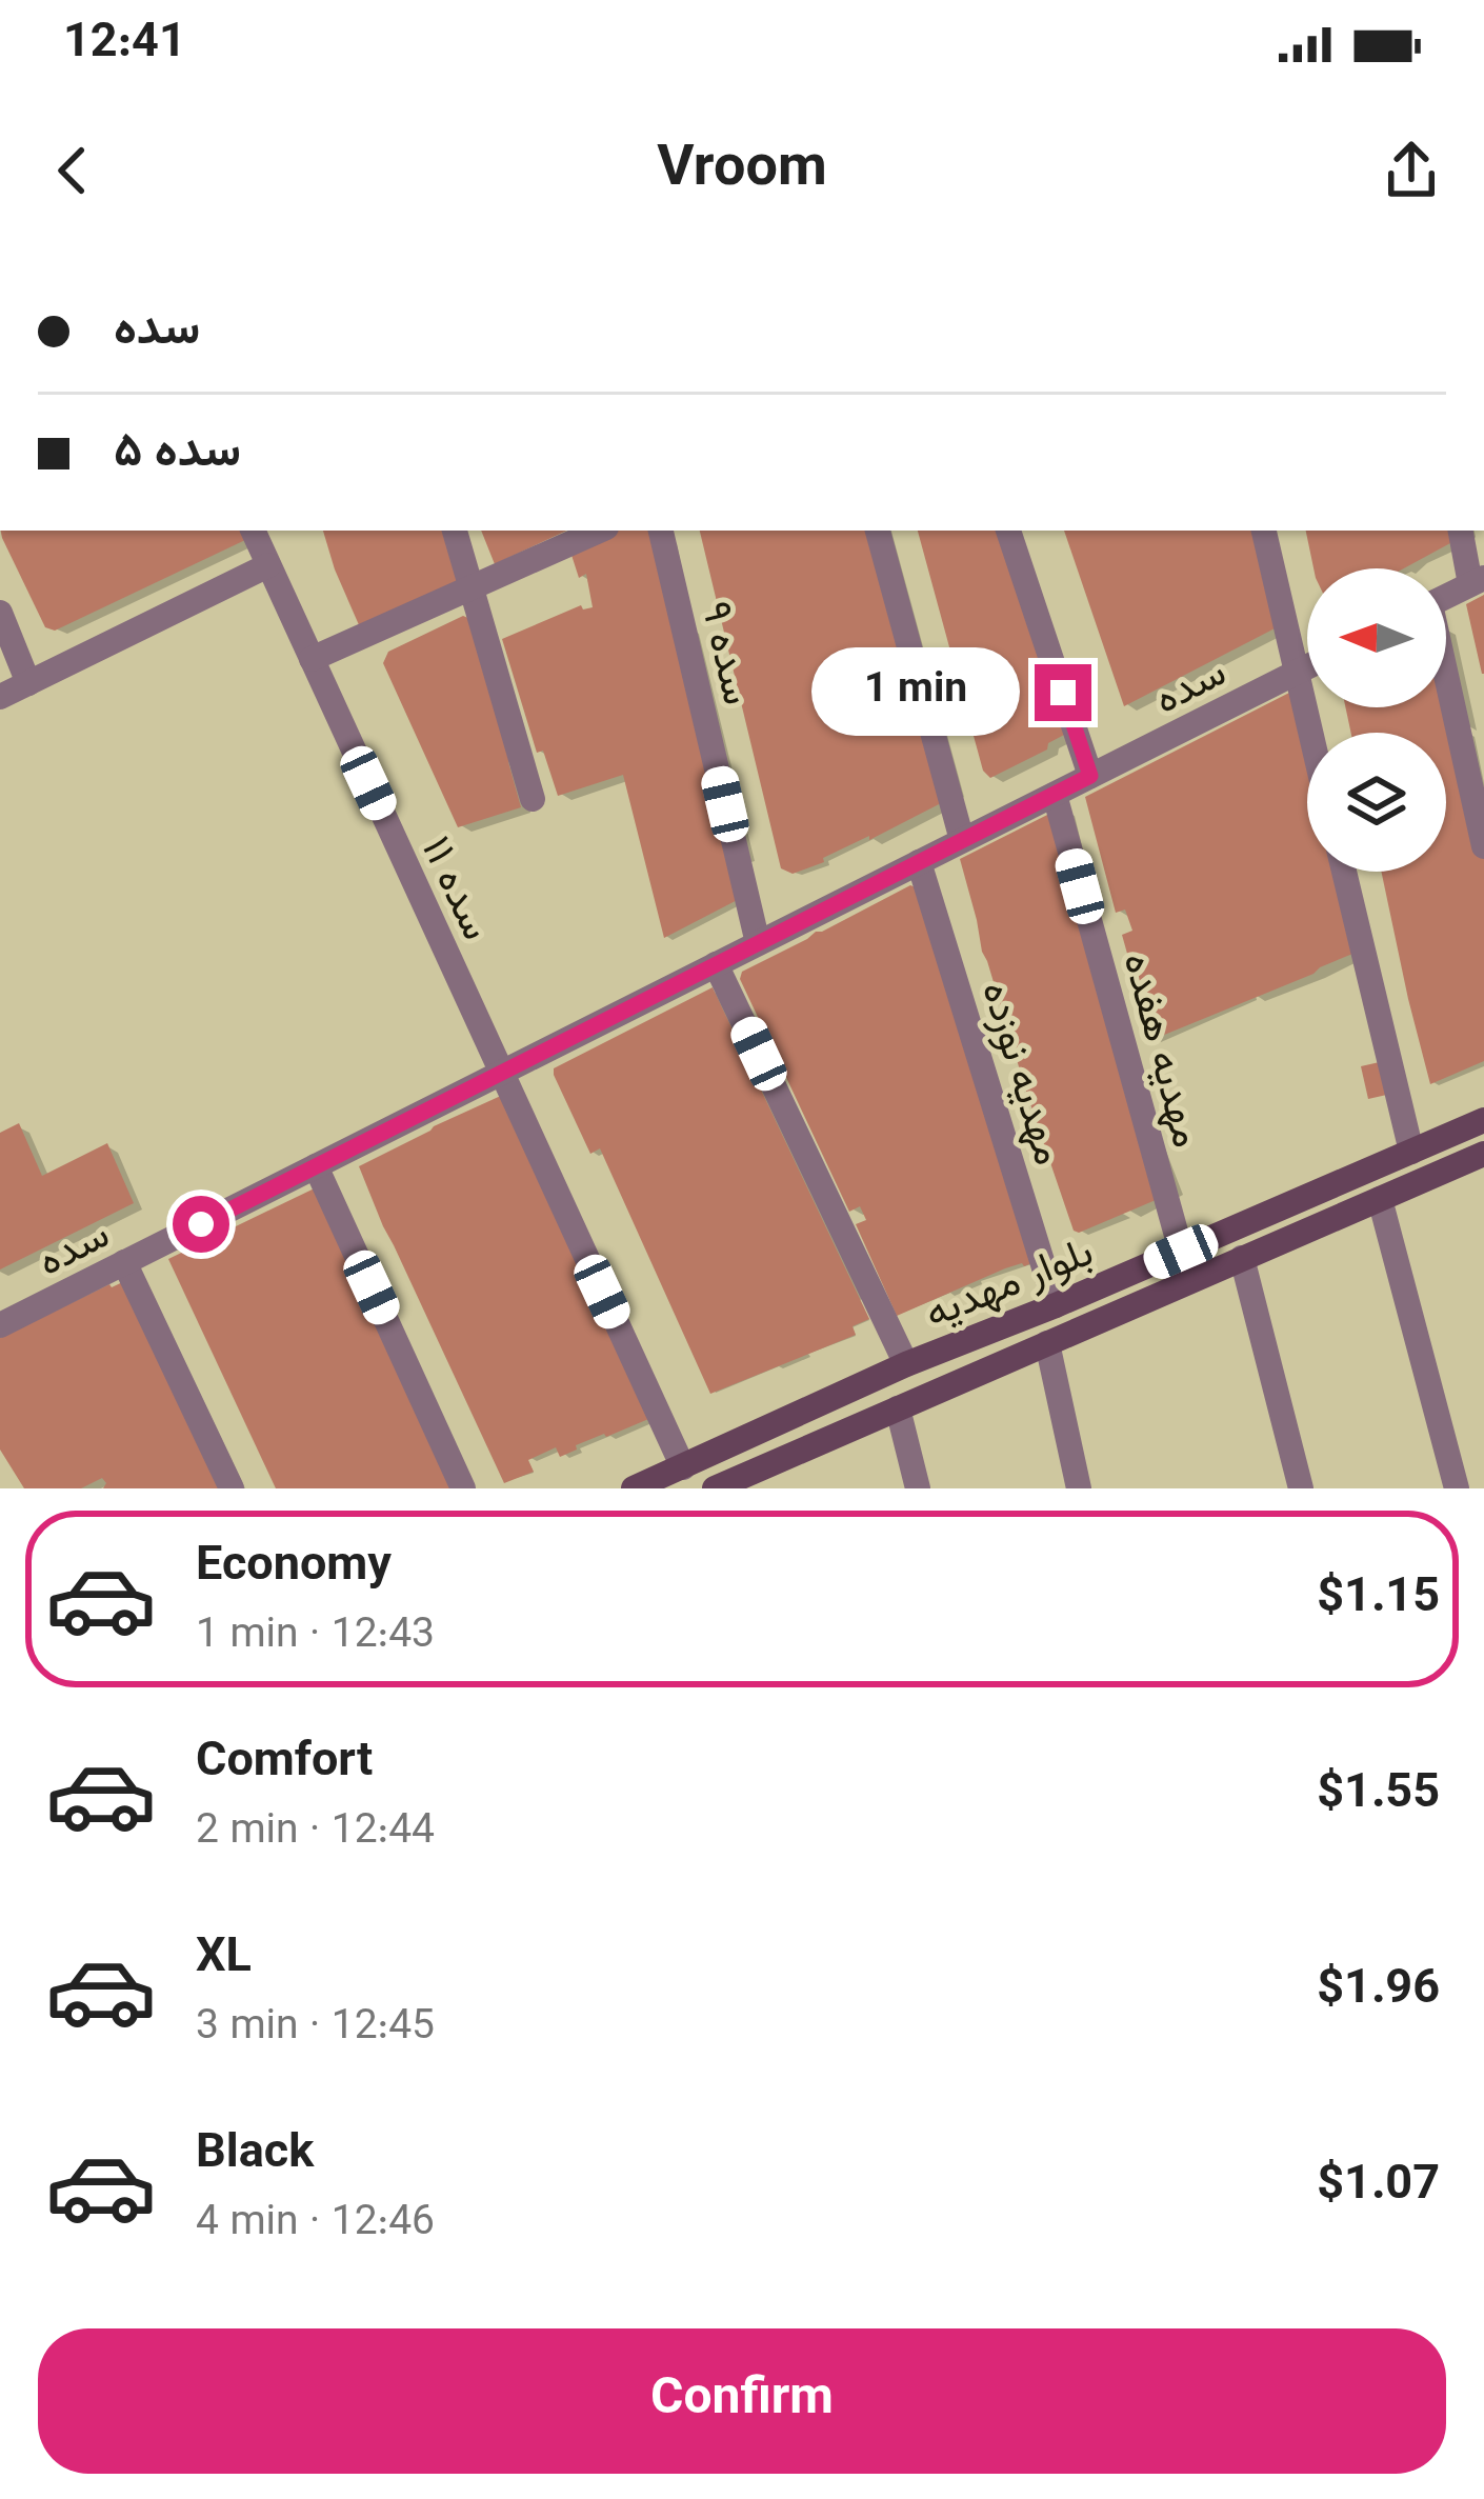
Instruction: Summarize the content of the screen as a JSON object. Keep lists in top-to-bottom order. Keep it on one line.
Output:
{"streets":{"main road":["بلوار مهدیه"],"street":["سده ۹","سده","سده ۱۱","مهدیه هفده","مهدیه نوزده"]},"crossings":[["سده ۹","سده"],["سده","سده ۱۱"],["سده","مهدیه هفده"],["سده","مهدیه نوزده"],["سده ۱۱","بلوار مهدیه"],["مهدیه هفده","بلوار مهدیه"],["مهدیه نوزده","بلوار مهدیه"]],"north":"left","page":{"status":"12:41","header":"Vroom","banner":["سده","سده ۵"],"bubble":"1 min","list":[{"name":"Economy","note":"1 min · 12:43","value":"$1.15"},{"name":"Comfort","note":"2 min · 12:44","value":"$1.55"},{"name":"XL","note":"3 min · 12:45","value":"$1.96"},{"name":"Black","note":"4 min · 12:46","value":"$1.07"}],"buttons":"Confirm"}}
